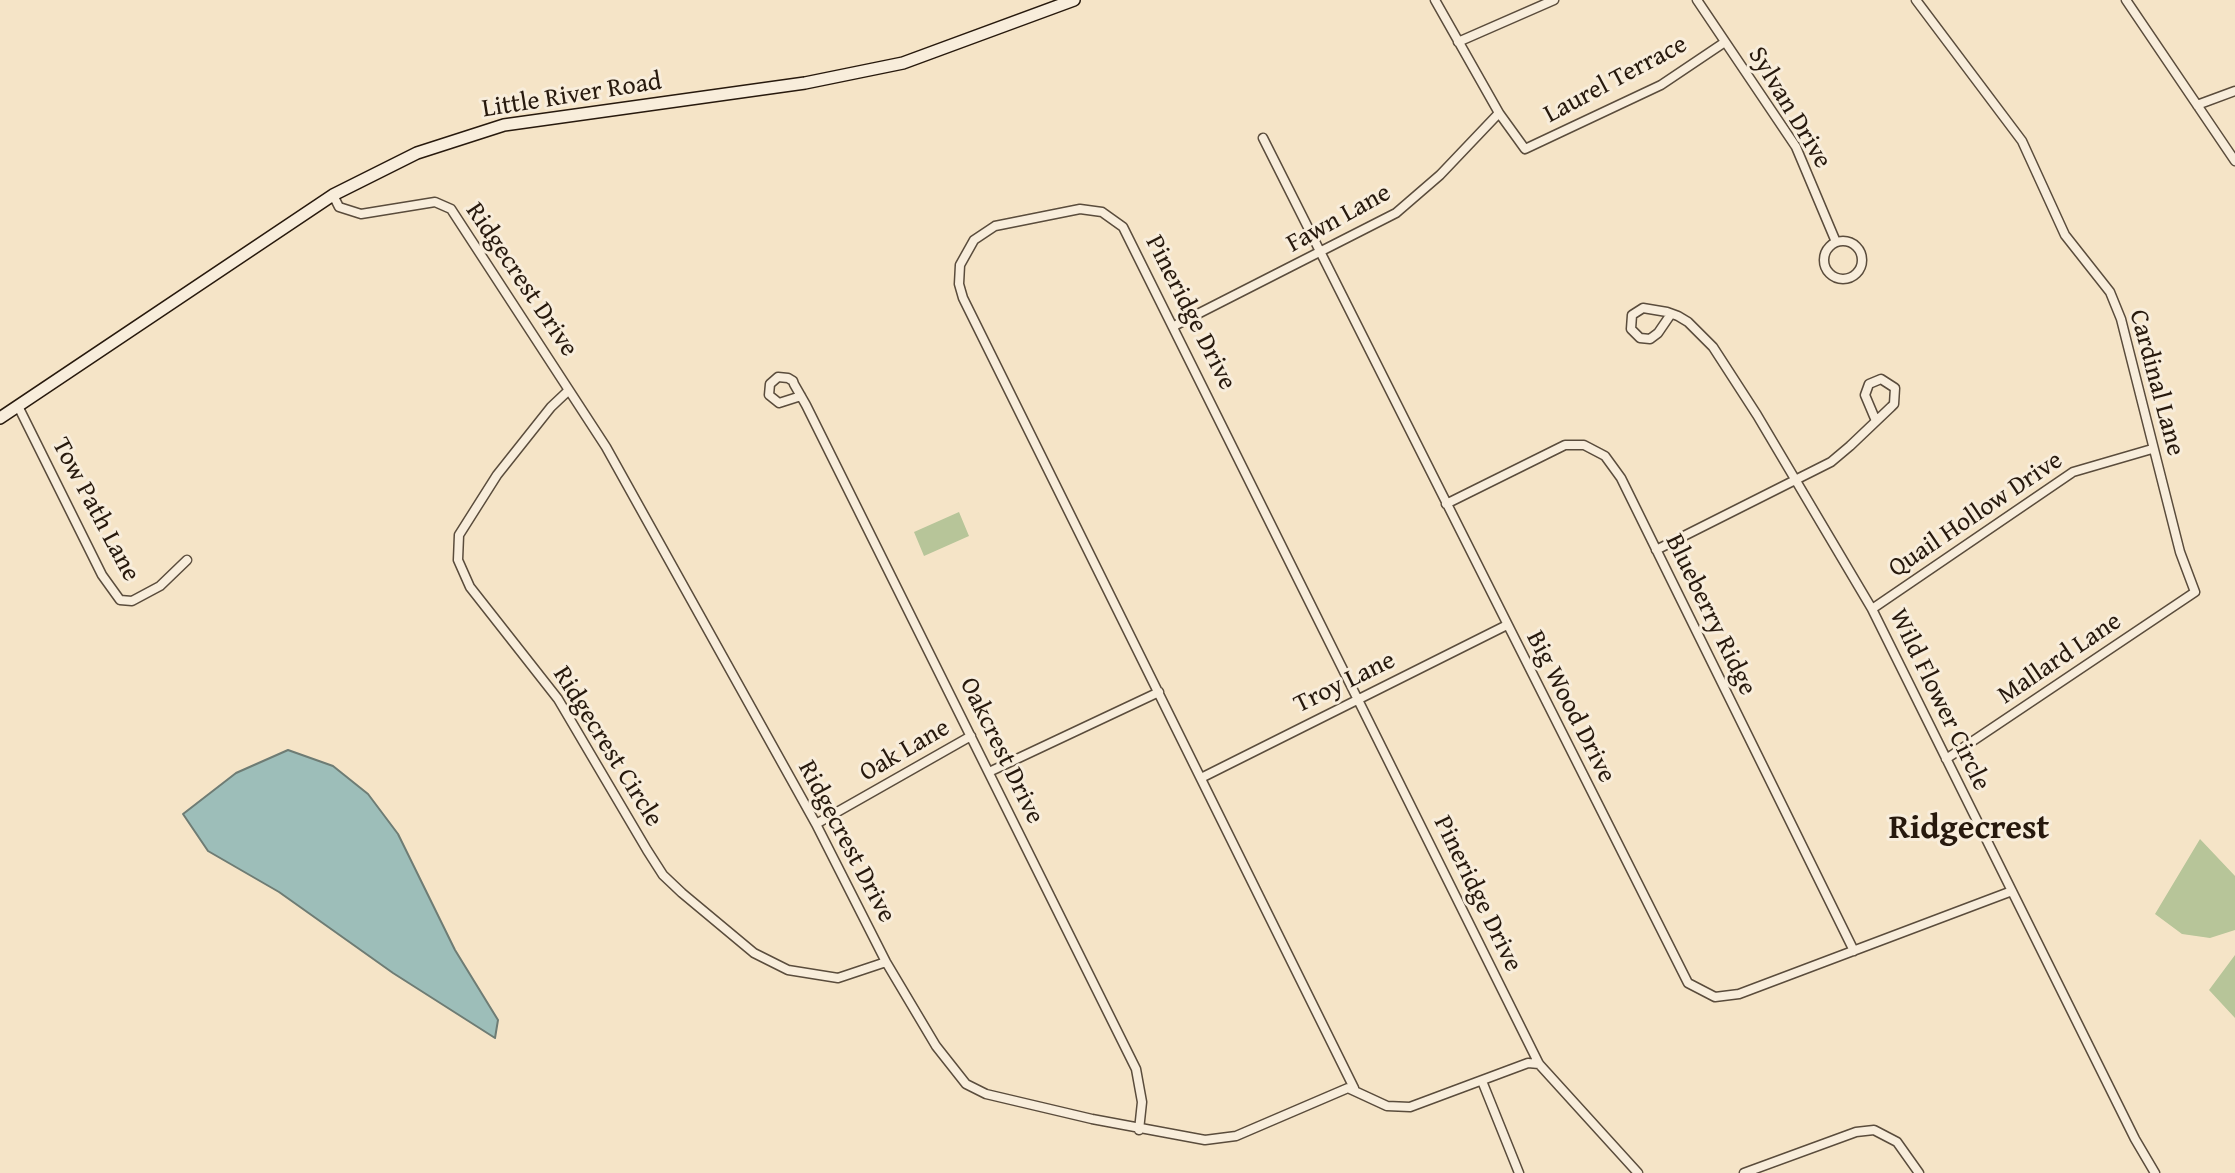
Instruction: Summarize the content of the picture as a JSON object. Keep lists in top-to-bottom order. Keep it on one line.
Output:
{"streets":{"main road":["Little River Road"],"street":["Laurel Terrace","Sylvan Drive","Fawn Lane","Ridgecrest Drive","Pineridge Drive","Cardinal Lane","Tow Path Lane","Quail Hollow Drive","Blueberry Ridge","Mallard Lane","Troy Lane","Wild Flower Circle","Big Wood Drive","Ridgecrest Circle","Oak Lane","Oakcrest Drive"]},"crossings":[["Laurel Terrace","Sylvan Drive"],["Laurel Terrace","Fawn Lane"],["Little River Road","Ridgecrest Drive"],["Little River Road","Tow Path Lane"],["Fawn Lane","Pineridge Drive"],["Fawn Lane","Big Wood Drive"],["Ridgecrest Drive","Pineridge Drive"],["Ridgecrest Drive","Ridgecrest Circle"],["Ridgecrest Drive","Oak Lane"],["Ridgecrest Drive","Oakcrest Drive"],["Pineridge Drive","Troy Lane"],["Cardinal Lane","Quail Hollow Drive"],["Cardinal Lane","Mallard Lane"],["Quail Hollow Drive","Wild Flower Circle"],["Blueberry Ridge","Big Wood Drive"],["Mallard Lane","Wild Flower Circle"],["Troy Lane","Big Wood Drive"],["Wild Flower Circle","Big Wood Drive"],["Oak Lane","Oakcrest Drive"]],"districts":["Ridgecrest"]}
